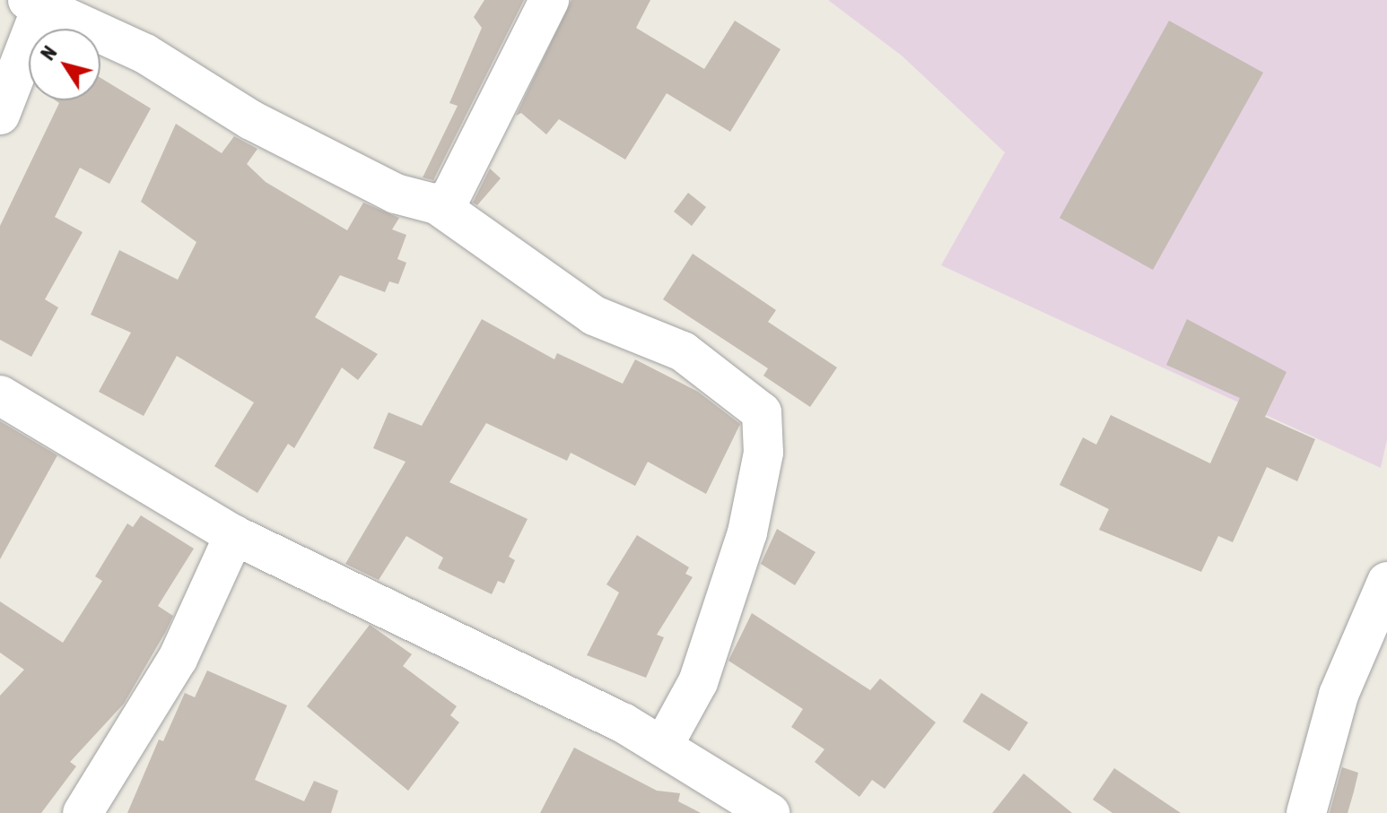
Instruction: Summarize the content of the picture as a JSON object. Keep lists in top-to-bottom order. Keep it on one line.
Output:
{"north":"top left"}
